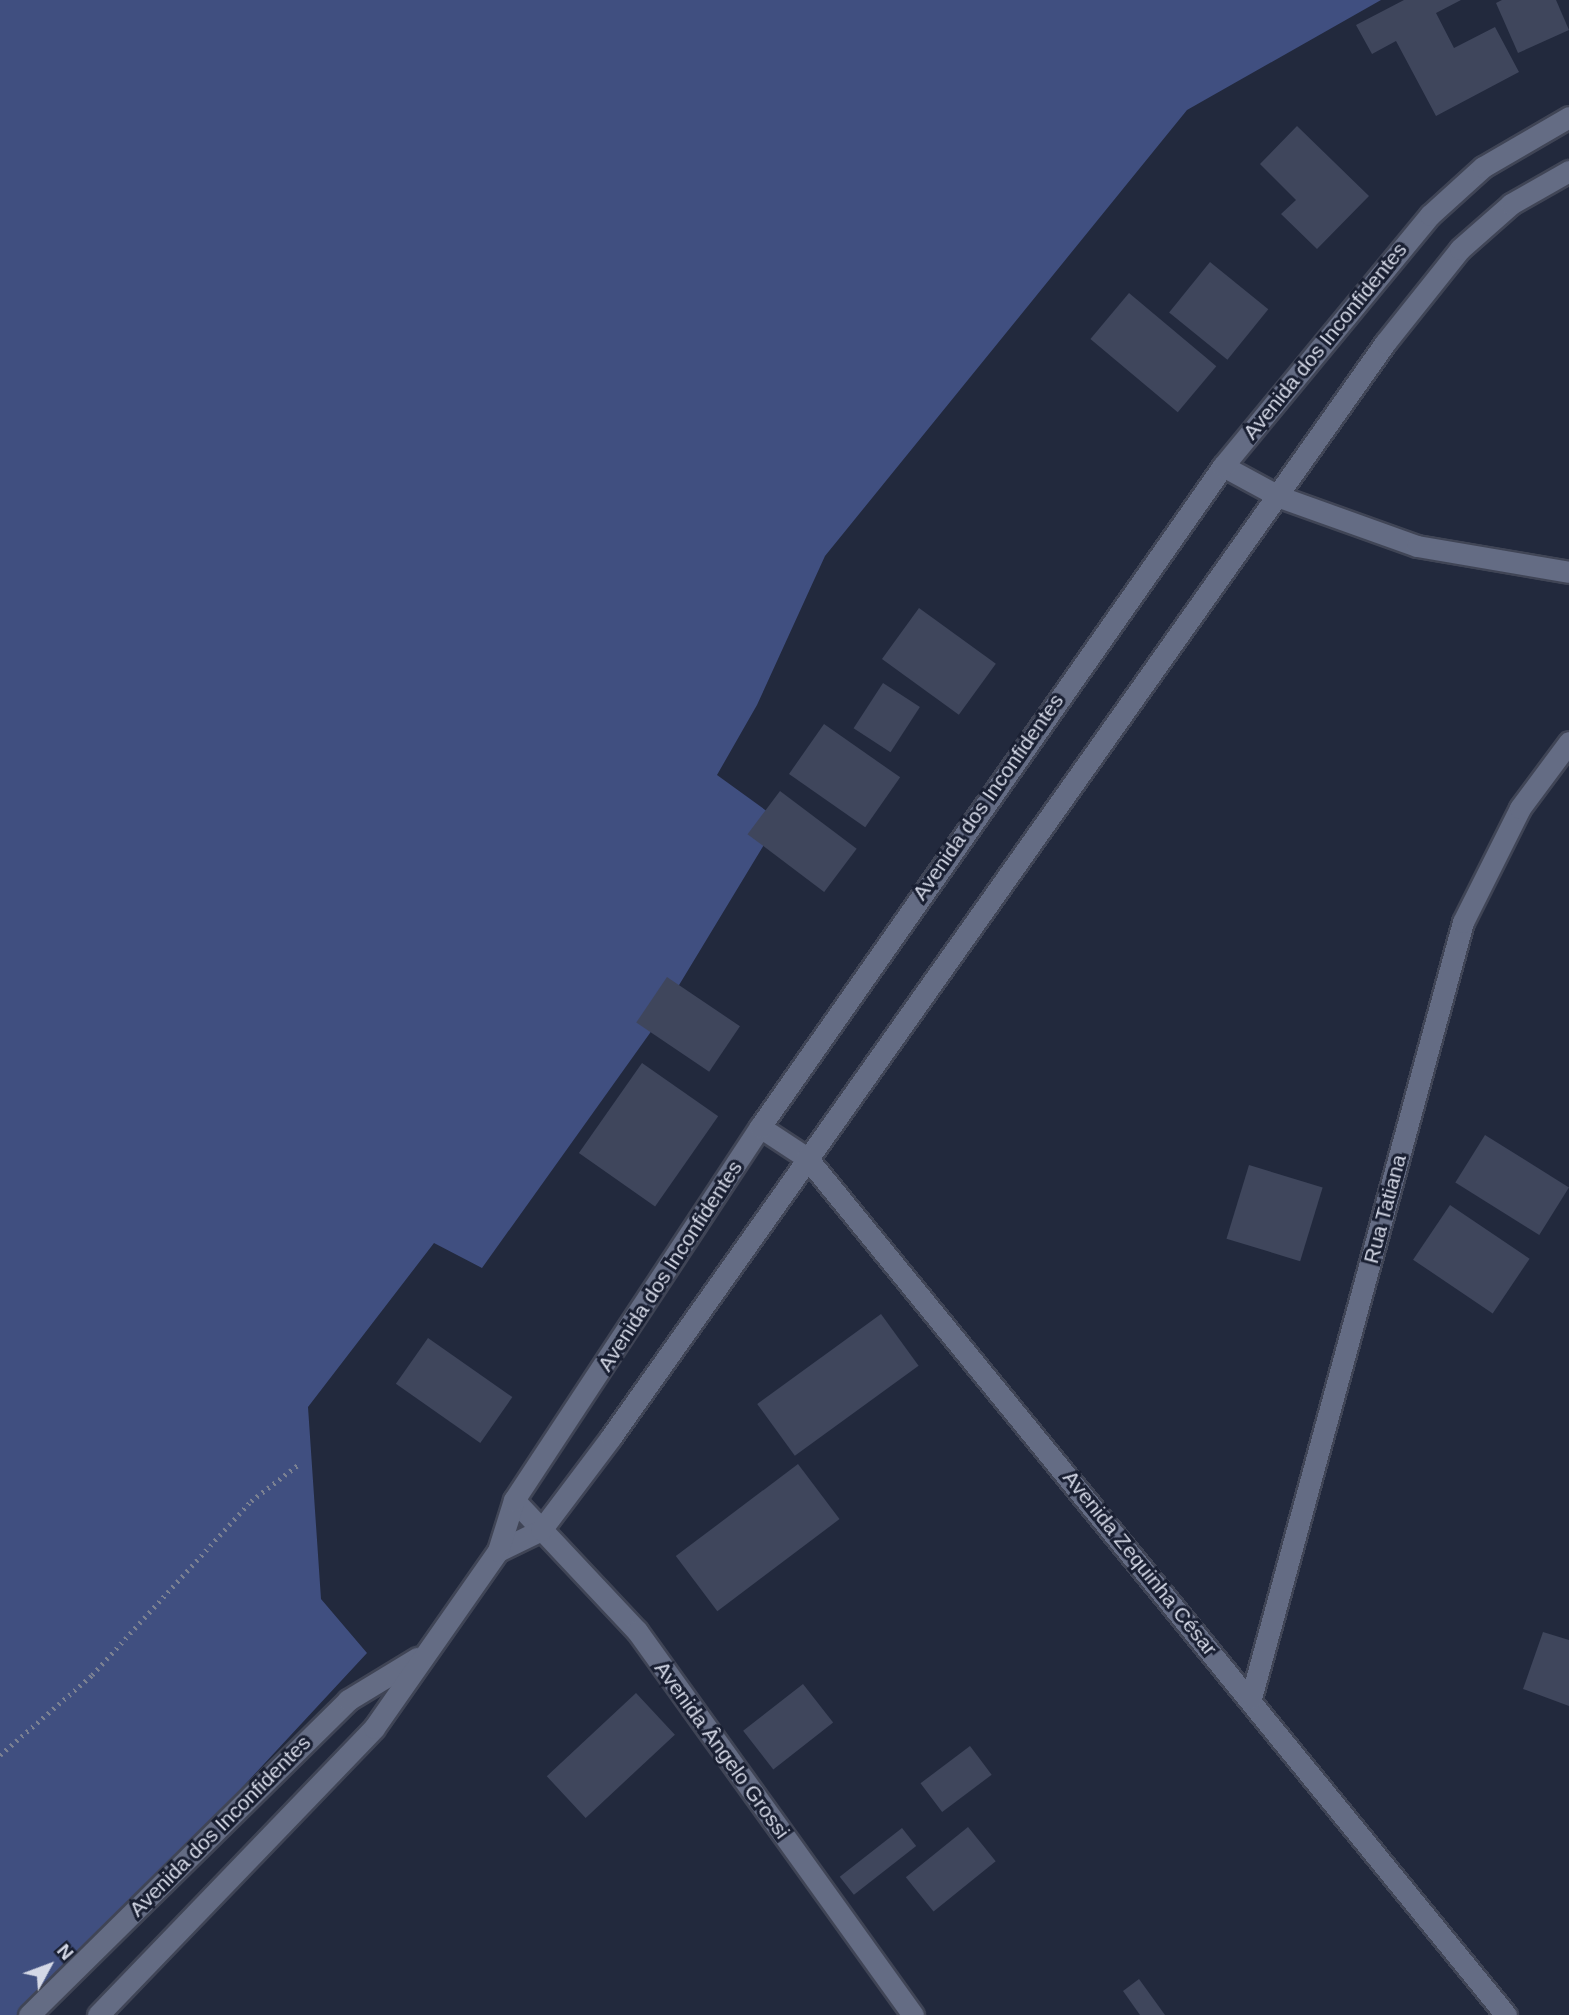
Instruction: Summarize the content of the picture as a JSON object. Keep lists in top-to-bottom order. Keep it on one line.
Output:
{"streets":{"street":["Avenida dos Inconfidentes","Rua Tatiana","Avenida Zequinha César","Avenida Ângelo Grossi"]},"crossings":[["Avenida dos Inconfidentes","Avenida Zequinha César"],["Avenida dos Inconfidentes","Avenida Ângelo Grossi"],["Rua Tatiana","Avenida Zequinha César"]],"north":"top right"}
